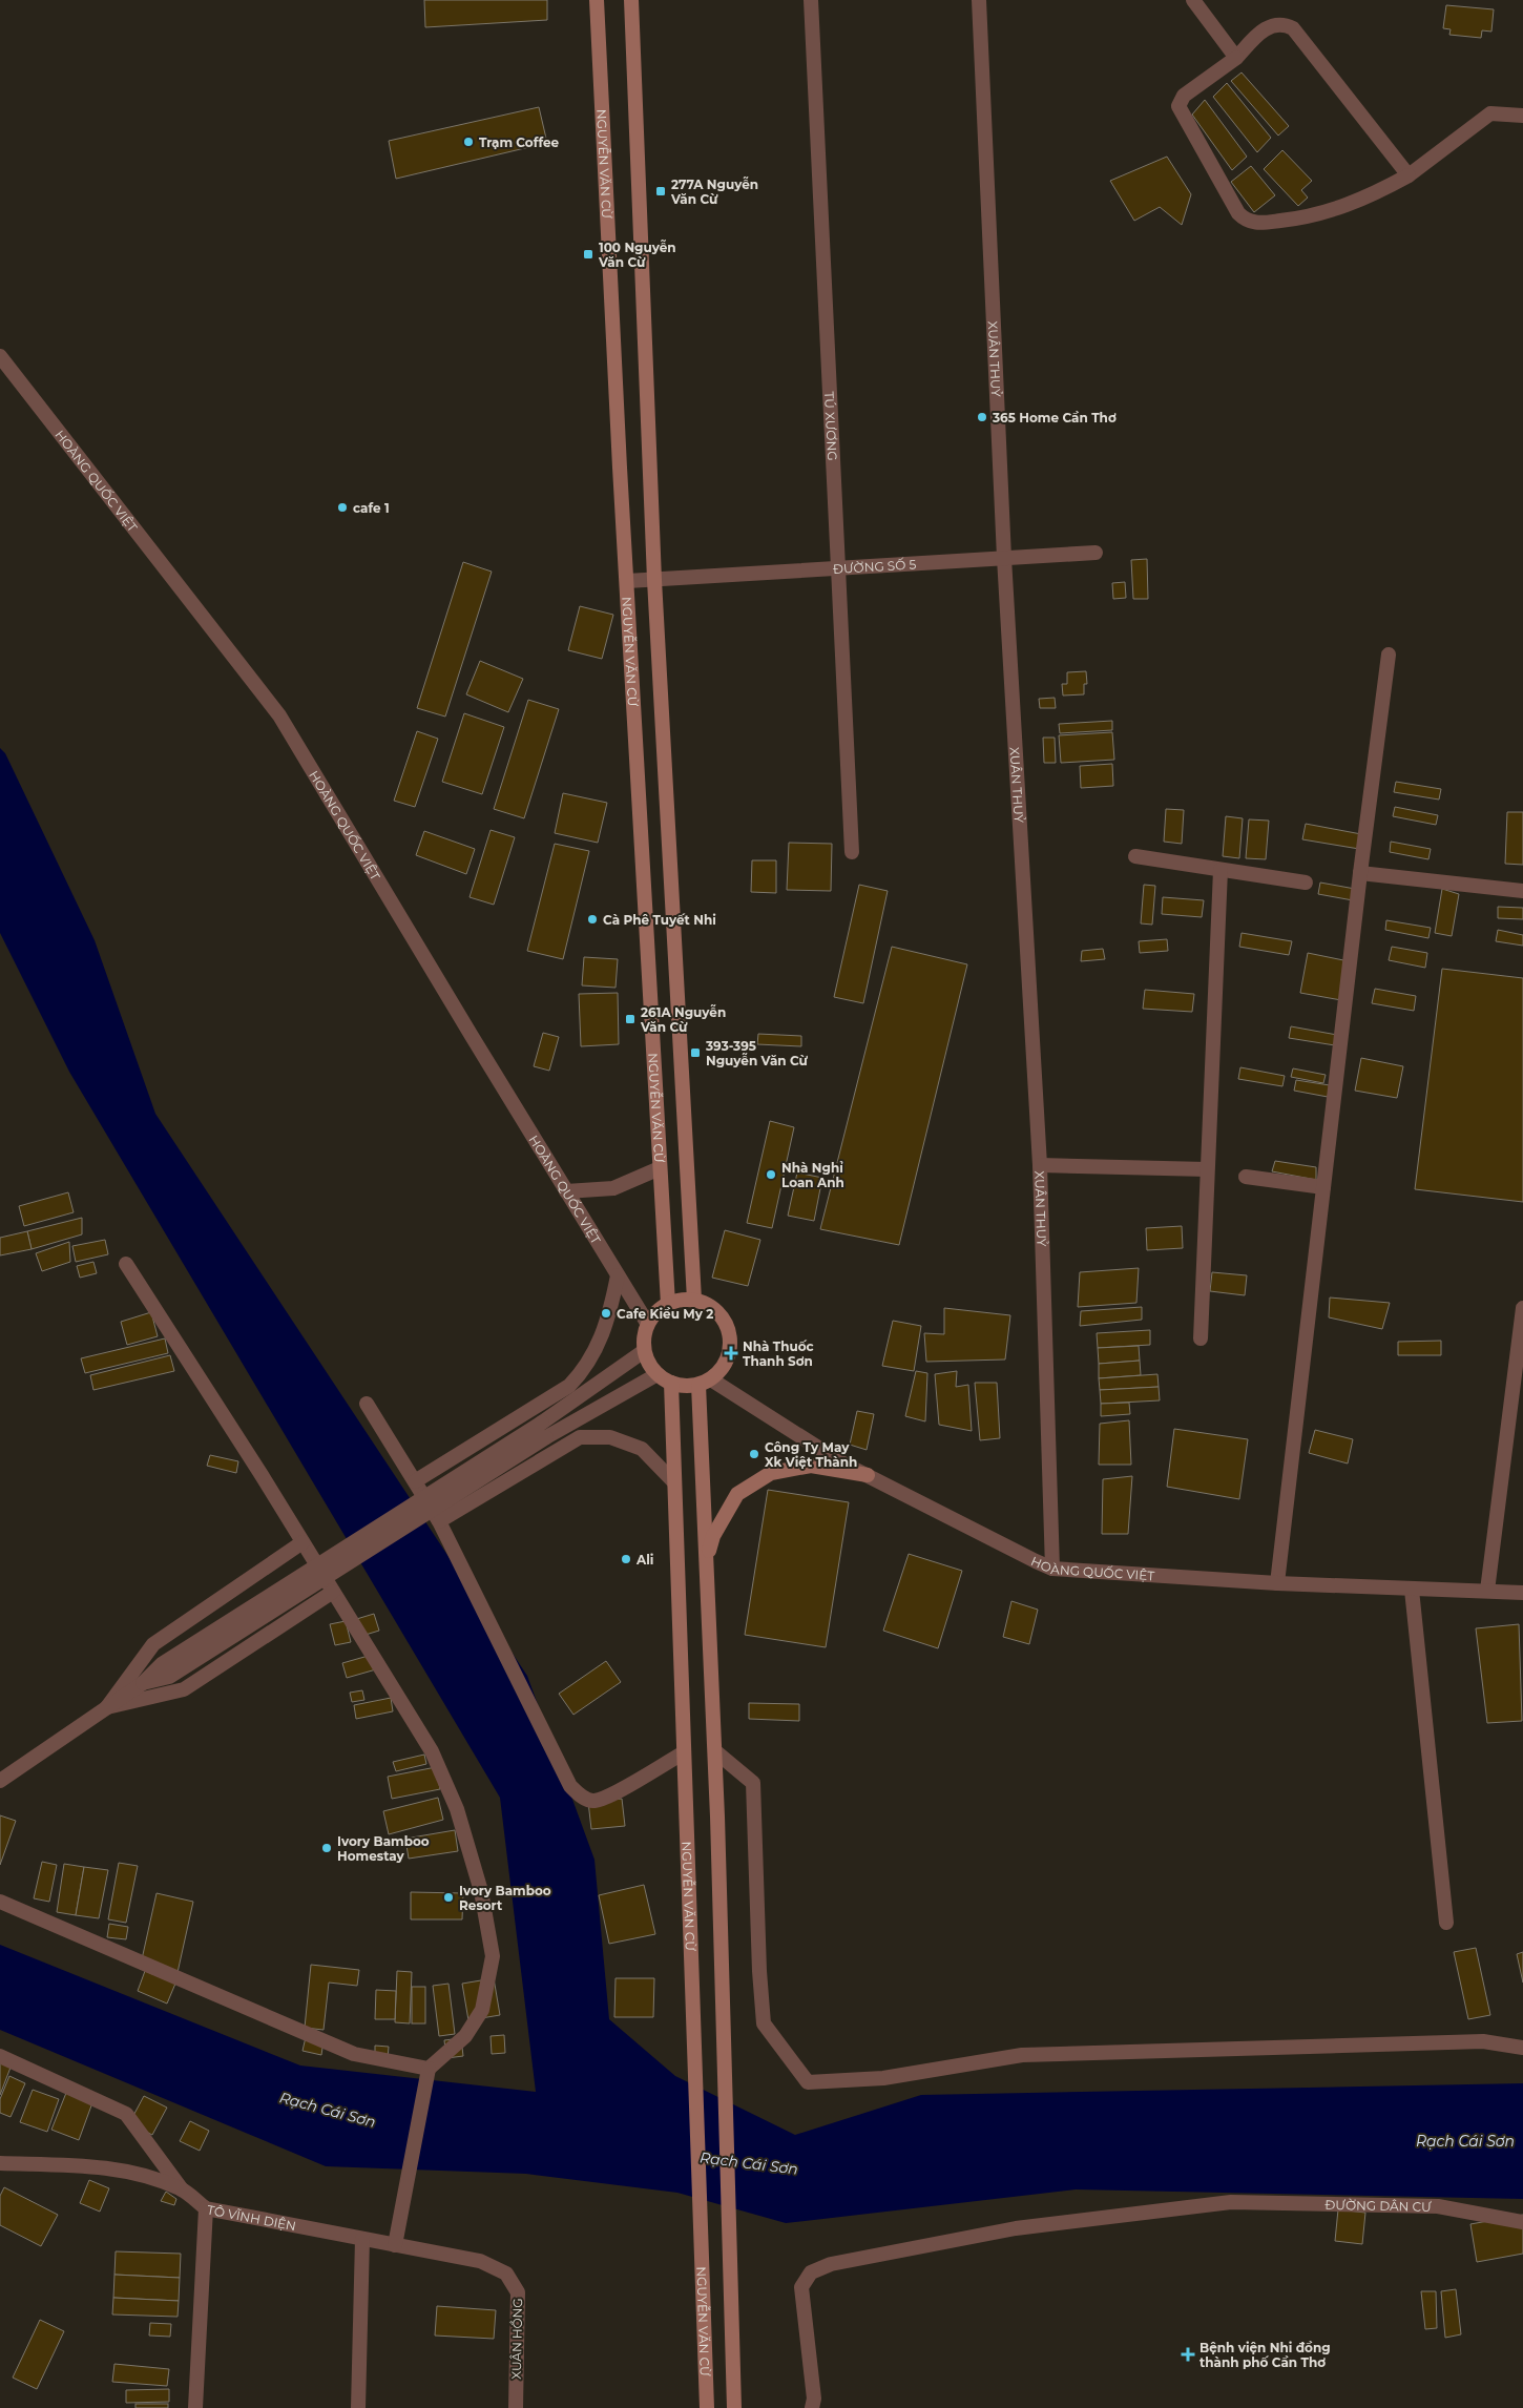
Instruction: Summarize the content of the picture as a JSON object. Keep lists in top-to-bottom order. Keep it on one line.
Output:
{"streets":{"main road":["NGUYỄN VĂN CỪ"],"street":["XUÂN THUỶ","TÚ XƯƠNG","HOÀNG QUỐC VIỆT","ĐƯỜNG SỐ 5","ĐƯỜNG DÂN CƯ","TÔ VĨNH DIỆN","XUÂN HỒNG"]},"crossings":[["NGUYỄN VĂN CỪ","HOÀNG QUỐC VIỆT"],["NGUYỄN VĂN CỪ","ĐƯỜNG SỐ 5"],["XUÂN THUỶ","HOÀNG QUỐC VIỆT"],["XUÂN THUỶ","ĐƯỜNG SỐ 5"],["TÚ XƯƠNG","ĐƯỜNG SỐ 5"],["TÔ VĨNH DIỆN","XUÂN HỒNG"]],"water":["Rạch Cái Sơn"],"places":{"other":["Trạm Coffee","365 Home Cần Thơ","cafe 1","Cà Phê Tuyết Nhi","Nhà Nghỉ Loan Anh","Cafe Kiều My 2","Công Ty May Xk Việt Thành","Ali","Ivory Bamboo Homestay","Ivory Bamboo Resort"],"transit":["277A Nguyễn Văn Cừ","100 Nguyễn Văn Cừ","261A Nguyễn Văn Cừ","393-395 Nguyễn Văn Cừ"],"health":["Nhà Thuốc Thanh Sơn","Bệnh viện Nhi đồng thành phố Cần Thơ"]}}
